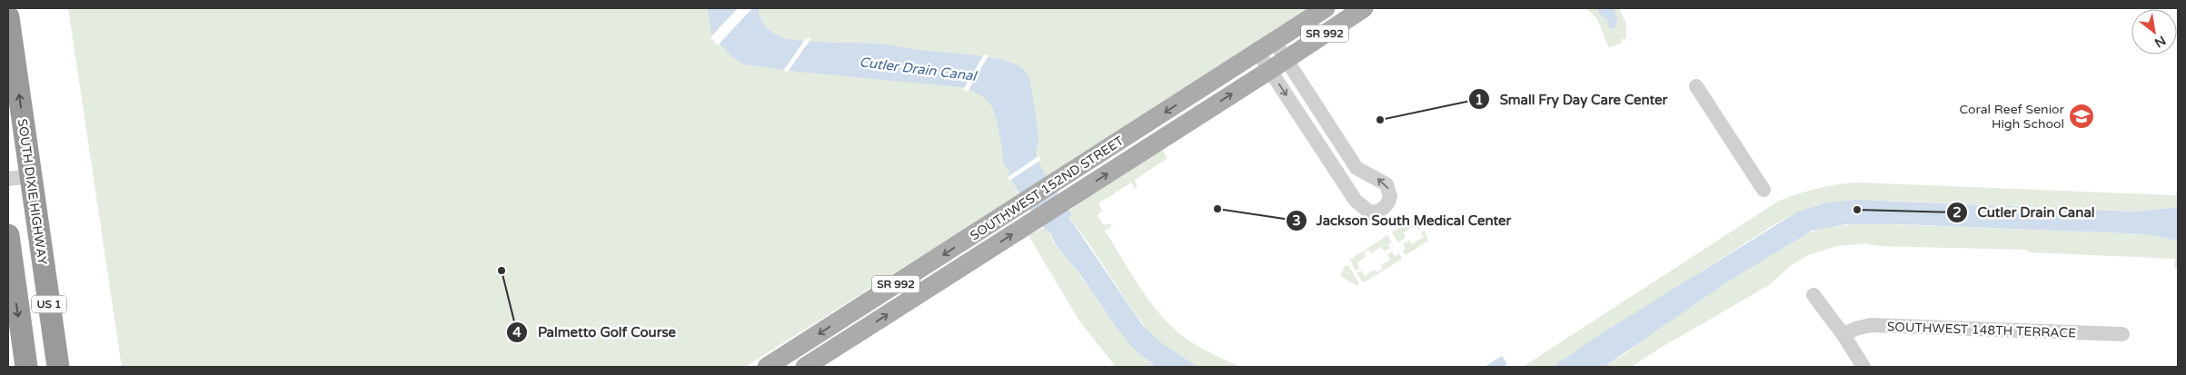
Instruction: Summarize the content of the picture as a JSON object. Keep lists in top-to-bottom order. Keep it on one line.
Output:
{"streets":{"highway":["SOUTH DIXIE HIGHWAY","US 1"],"main road":["SR 992","SOUTHWEST 152ND STREET"],"street":["SOUTHWEST 148TH TERRACE"]},"water":["Cutler Drain Canal"],"places":{"school or university":["Coral Reef Senior High School"],"other":["Small Fry Day Care Center","Jackson South Medical Center","Cutler Drain Canal","Palmetto Golf Course"]},"north":"bottom right"}
